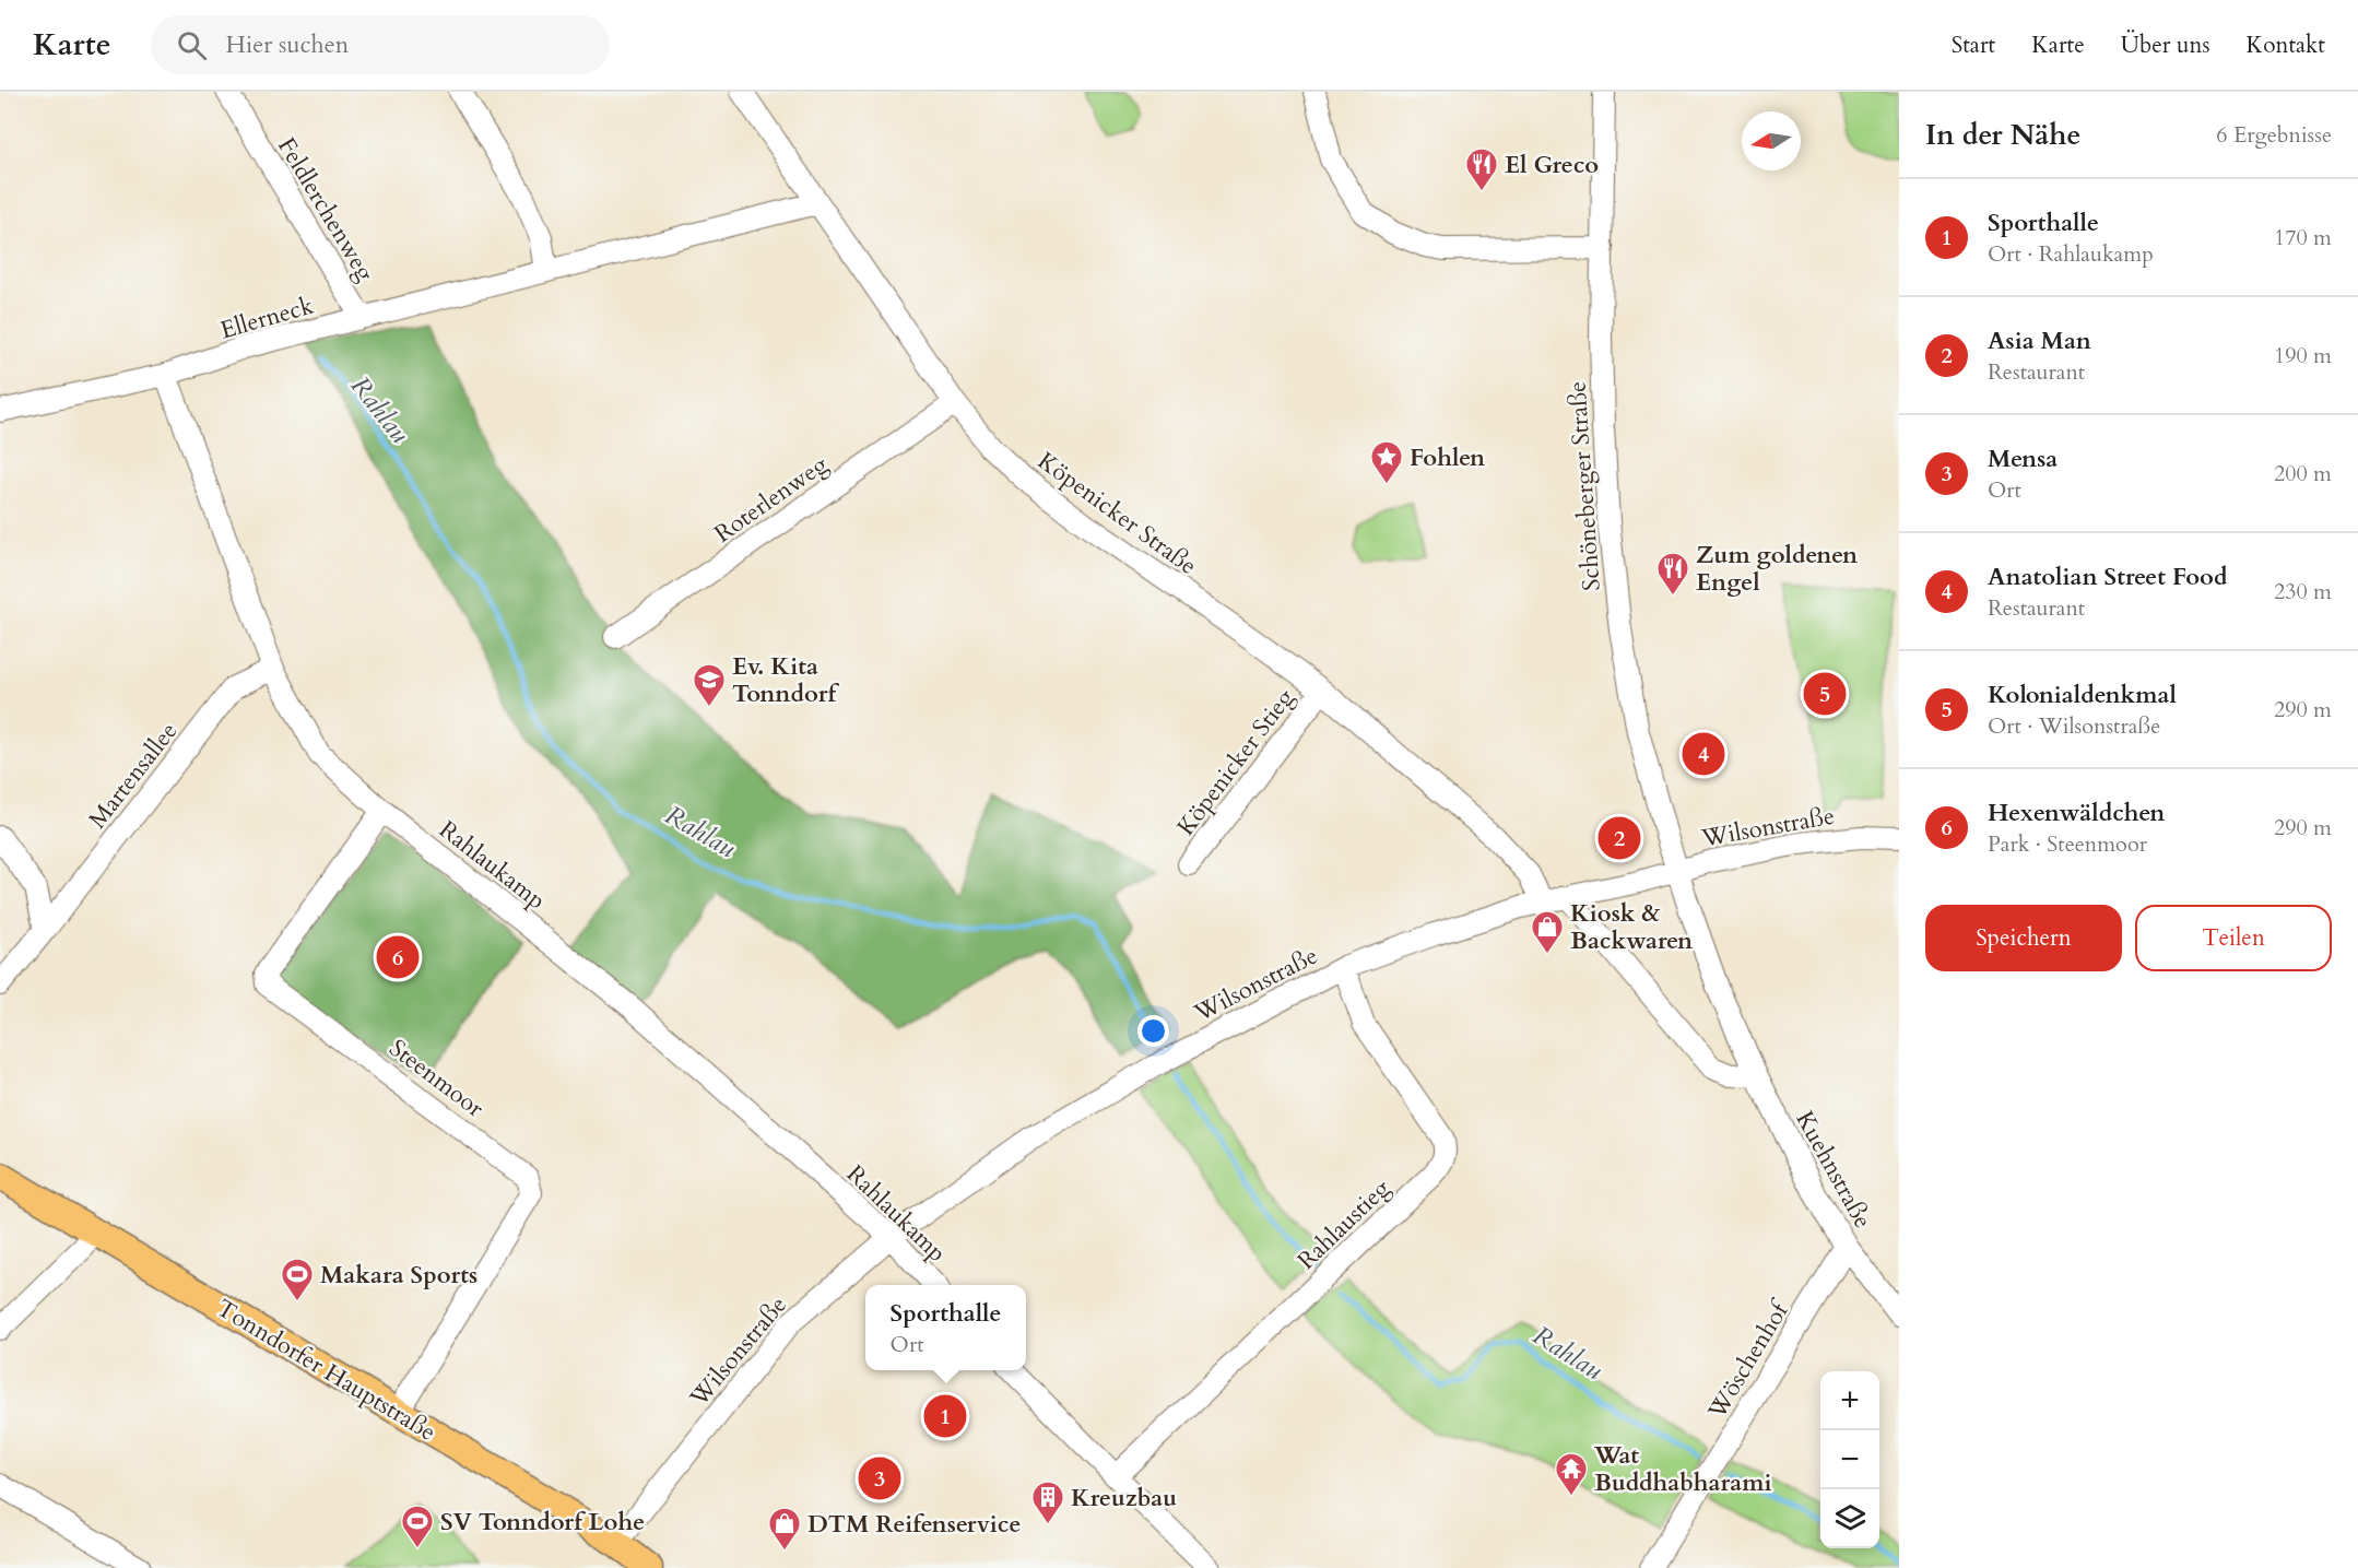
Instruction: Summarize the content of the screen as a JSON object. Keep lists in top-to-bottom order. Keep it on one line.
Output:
{"streets":{"main road":["Tonndorfer Hauptstraße"],"street":["Feldlerchenweg","Ellerneck","Schöneberger Straße","Roterlenweg","Köpenicker Straße","Köpenicker Stieg","Martensallee","Wilsonstraße","Rahlaukamp","Steenmoor","Kuehnstraße","Rahlaustieg","Wöschenhof"]},"crossings":[["Feldlerchenweg","Ellerneck"],["Ellerneck","Köpenicker Straße"],["Ellerneck","Rahlaukamp"],["Schöneberger Straße","Wilsonstraße"],["Schöneberger Straße","Kuehnstraße"],["Roterlenweg","Köpenicker Straße"],["Köpenicker Straße","Köpenicker Stieg"],["Köpenicker Straße","Wilsonstraße"],["Martensallee","Rahlaukamp"],["Wilsonstraße","Rahlaukamp"],["Wilsonstraße","Kuehnstraße"],["Wilsonstraße","Rahlaustieg"],["Wilsonstraße","Tonndorfer Hauptstraße"],["Rahlaukamp","Steenmoor"],["Steenmoor","Tonndorfer Hauptstraße"],["Kuehnstraße","Wöschenhof"]],"water":["Rahlau"],"places":{"restaurant":["El Greco","Zum goldenen Engel"],"place":["Fohlen"],"school or university":["Ev. Kita Tonndorf"],"shop":["Kiosk & Backwaren","DTM Reifenservice"],"sports":["Makara Sports","SV Tonndorf Lohe"],"temple":["Wat Buddhabharami"],"building":["Kreuzbau"]},"north":"left","page":{"header":"Karte","search":"Hier suchen","nav":["Start","Karte","Über uns","Kontakt"],"heading":["In der Nähe","6 Ergebnisse"],"list":[{"mark":"1","name":"Sporthalle","note":"Ort · Rahlaukamp","value":"170 m"},{"mark":"2","name":"Asia Man","note":"Restaurant","value":"190 m"},{"mark":"3","name":"Mensa","note":"Ort","value":"200 m"},{"mark":"4","name":"Anatolian Street Food","note":"Restaurant","value":"230 m"},{"mark":"5","name":"Kolonialdenkmal","note":"Ort · Wilsonstraße","value":"290 m"},{"mark":"6","name":"Hexenwäldchen","note":"Park · Steenmoor","value":"290 m"}],"pins":["5","4","2","6","1","3"],"buttons":["Speichern","Teilen"],"popup":["Sporthalle","Ort"],"map_buttons":["+","−"]}}
